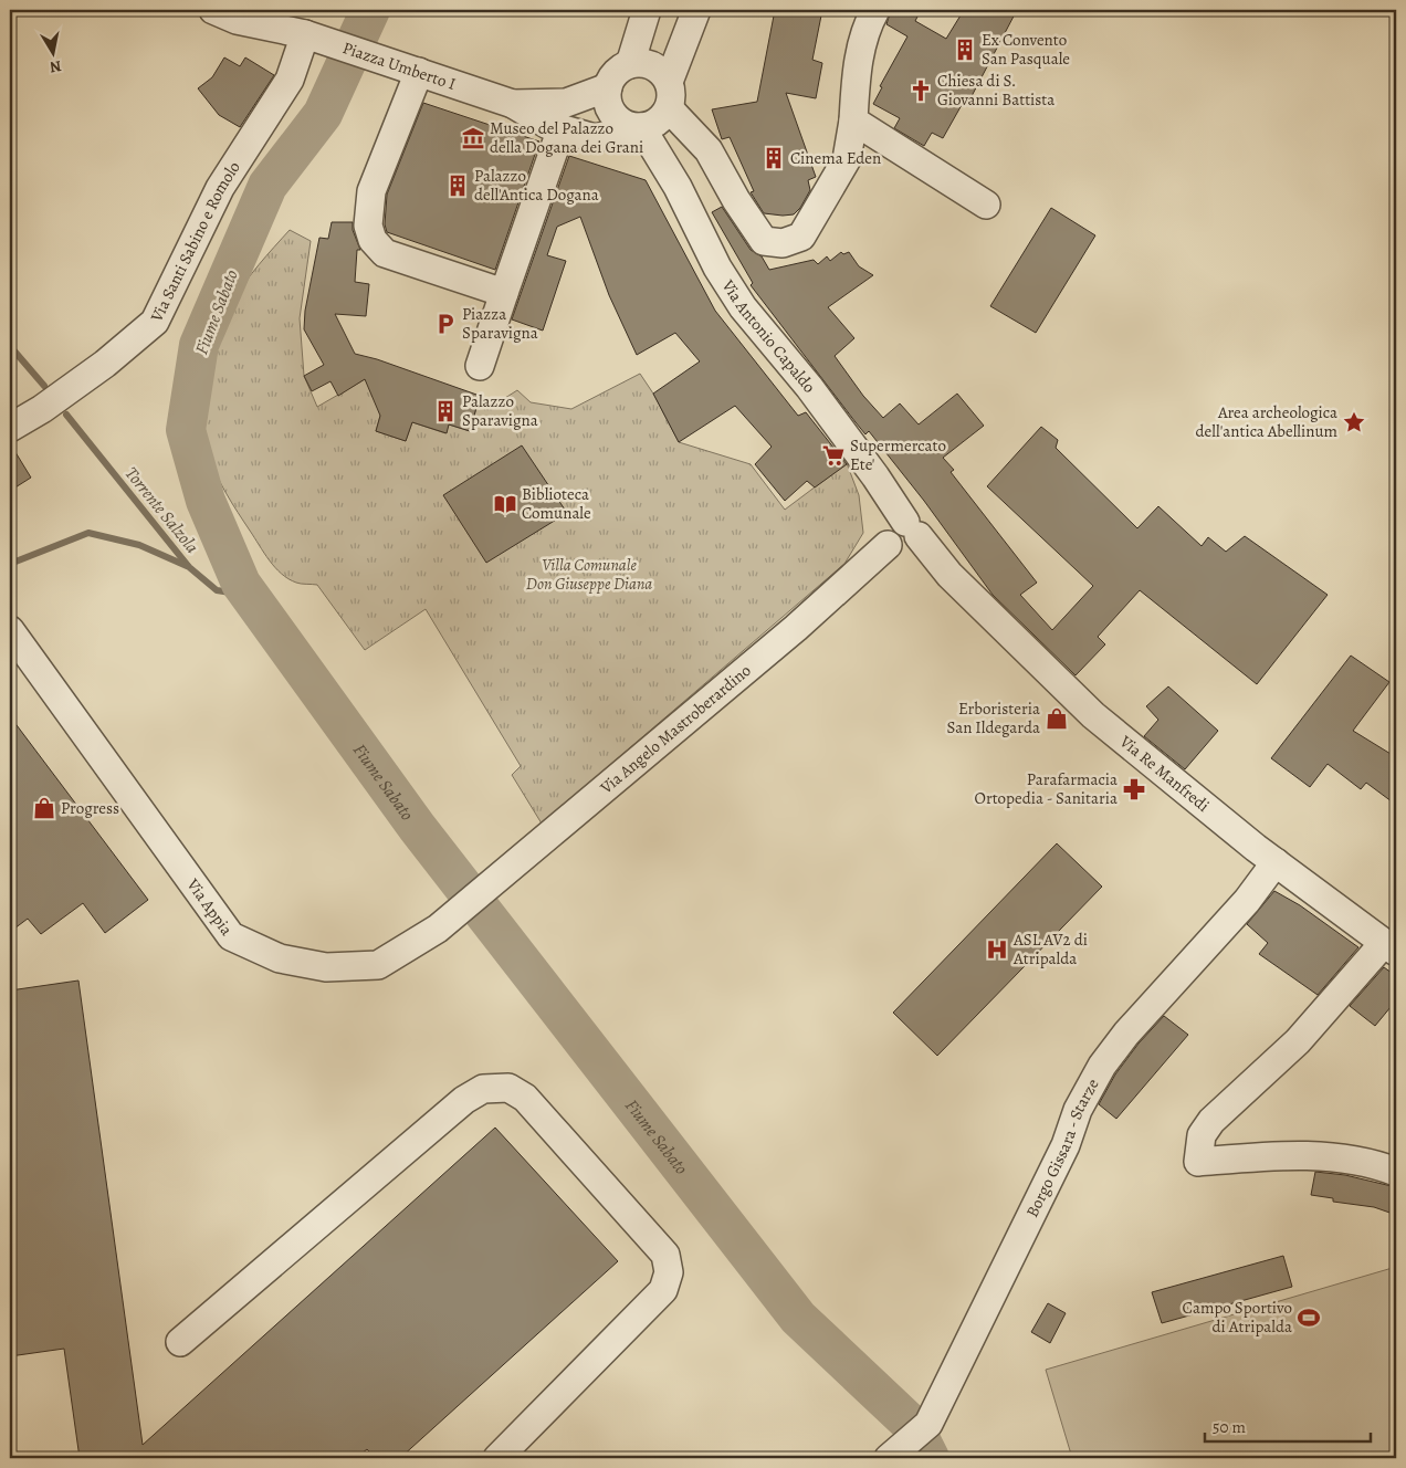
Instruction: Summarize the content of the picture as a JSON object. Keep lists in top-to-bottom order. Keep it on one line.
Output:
{"streets":{"street":["Piazza Umberto I","Via Santi Sabino e Romolo","Via Antonio Capaldo","Via Angelo Mastroberardino","Via Re Manfredi","Via Appia","Borgo Gissara - Starze"]},"crossings":[["Piazza Umberto I","Via Santi Sabino e Romolo"],["Via Antonio Capaldo","Via Angelo Mastroberardino"],["Via Antonio Capaldo","Via Re Manfredi"],["Via Angelo Mastroberardino","Via Re Manfredi"],["Via Angelo Mastroberardino","Via Appia"],["Via Re Manfredi","Borgo Gissara - Starze"]],"water":["Fiume Sabato","Torrente Salzola"],"parks":["Villa Comunale Don Giuseppe Diana"],"places":{"building":["Ex Convento San Pasquale","Cinema Eden","Palazzo dell'Antica Dogana","Palazzo Sparavigna"],"church":["Chiesa di S. Giovanni Battista"],"museum":["Museo del Palazzo della Dogana dei Grani"],"parking":["Piazza Sparavigna"],"place":["Area archeologica dell'antica Abellinum"],"supermarket":["Supermercato Ete'"],"library":["Biblioteca Comunale"],"shop":["Erboristeria San Ildegarda","Progress"],"pharmacy":["Parafarmacia Ortopedia - Sanitaria"],"hospital":["ASL AV2 di Atripalda"],"sports":["Campo Sportivo di Atripalda"]},"scale_bar":"50 m","north":"bottom"}
